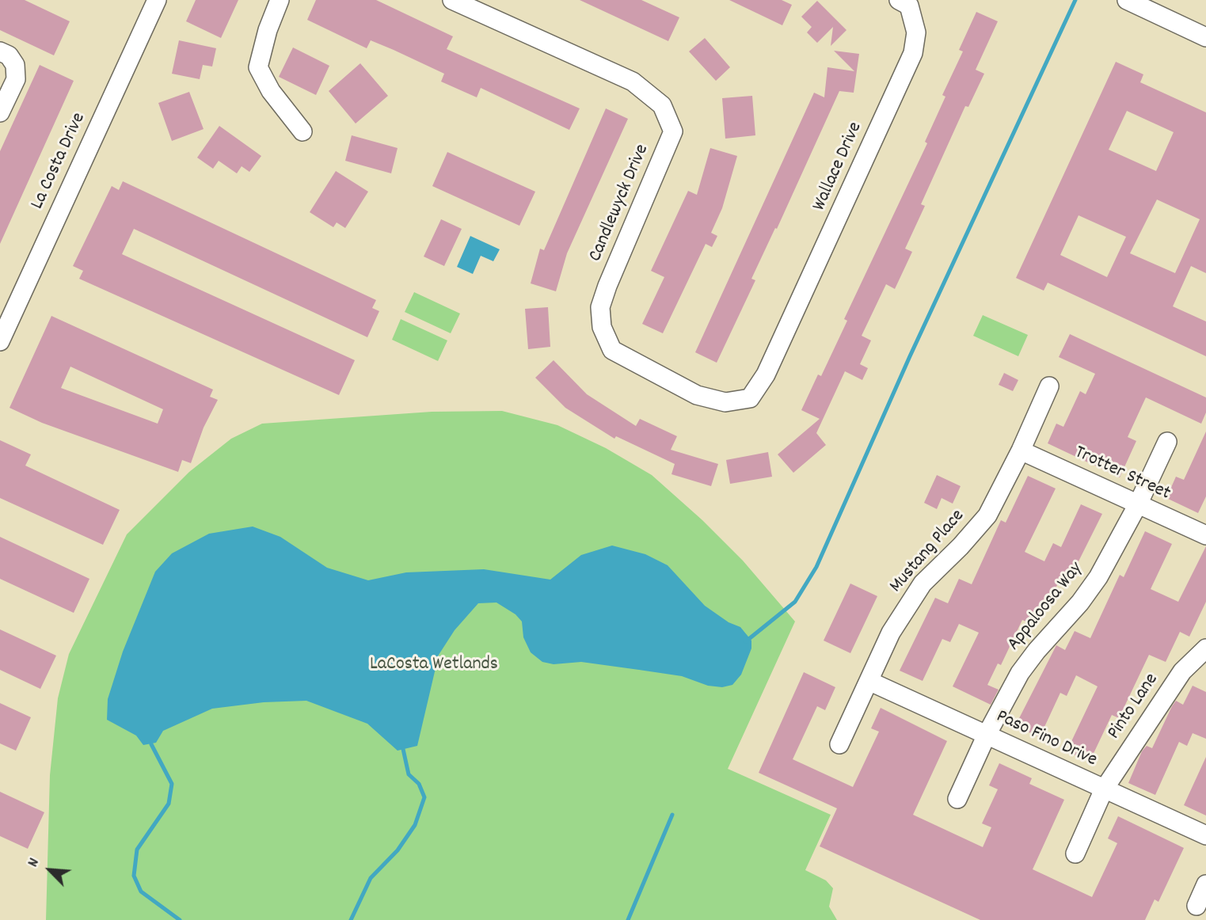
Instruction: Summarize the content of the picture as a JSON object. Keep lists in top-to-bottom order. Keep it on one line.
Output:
{"streets":{"street":["La Costa Drive","Wallace Drive","Candlewyck Drive","Trotter Street","Mustang Place","Appaloosa Way","Pinto Lane","Paso Fino Drive"]},"crossings":[["Wallace Drive","Candlewyck Drive"],["Trotter Street","Mustang Place"],["Trotter Street","Appaloosa Way"],["Mustang Place","Paso Fino Drive"],["Appaloosa Way","Paso Fino Drive"],["Pinto Lane","Paso Fino Drive"]],"parks":["LaCosta Wetlands"],"north":"top left"}
